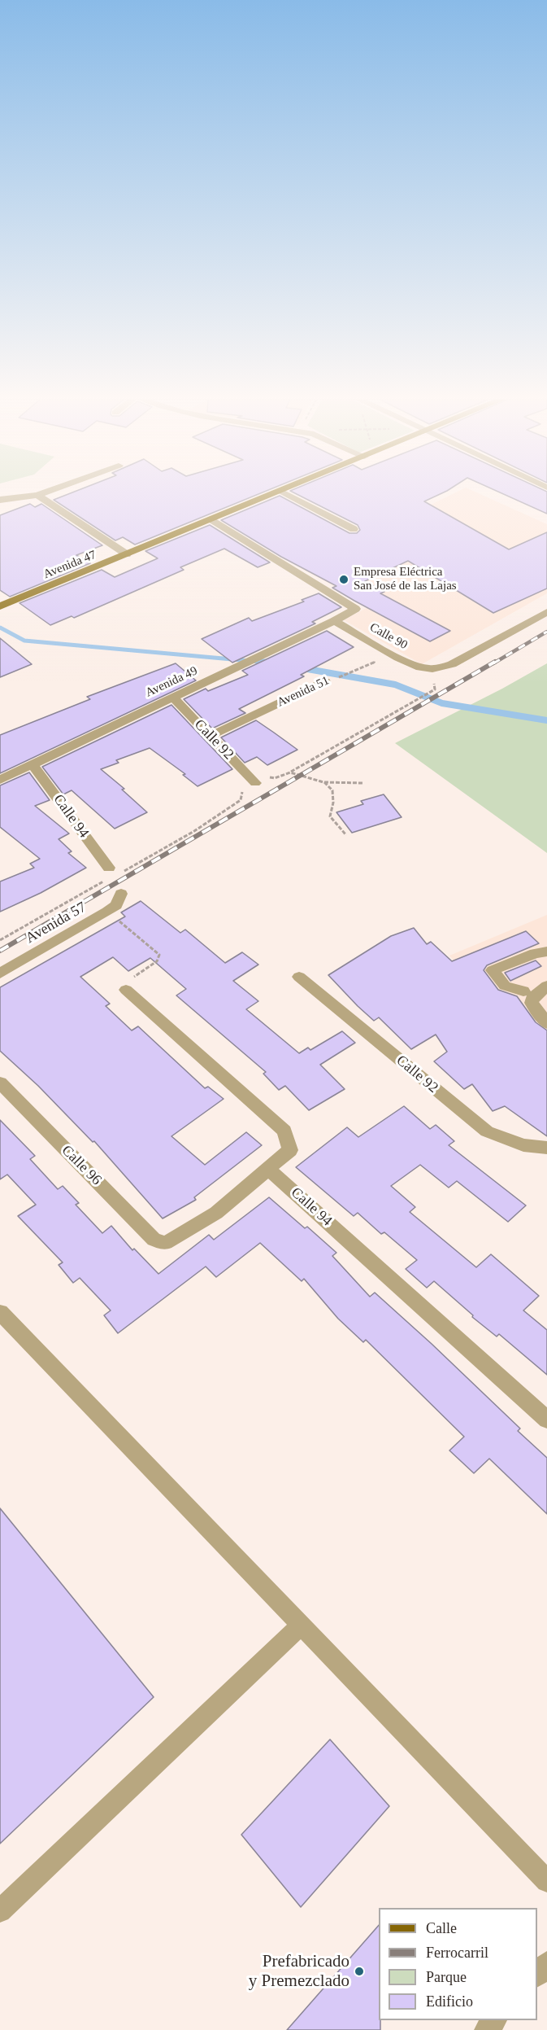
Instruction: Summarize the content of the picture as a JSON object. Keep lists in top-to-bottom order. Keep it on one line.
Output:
{"streets":{"main road":["Avenida 47"],"street":["Calle 90","Avenida 49","Avenida 51","Calle 92","Calle 94","Avenida 57","Calle 96"]},"crossings":[["Avenida 47","Avenida 49"],["Calle 90","Avenida 49"],["Calle 90","Avenida 51"],["Avenida 49","Calle 92"],["Avenida 49","Calle 94"],["Avenida 51","Calle 92"],["Calle 94","Calle 96"]],"places":["Empresa Eléctrica San José de las Lajas","Prefabricado y Premezclado"],"legend":["Calle","Ferrocarril","Parque","Edificio"]}
